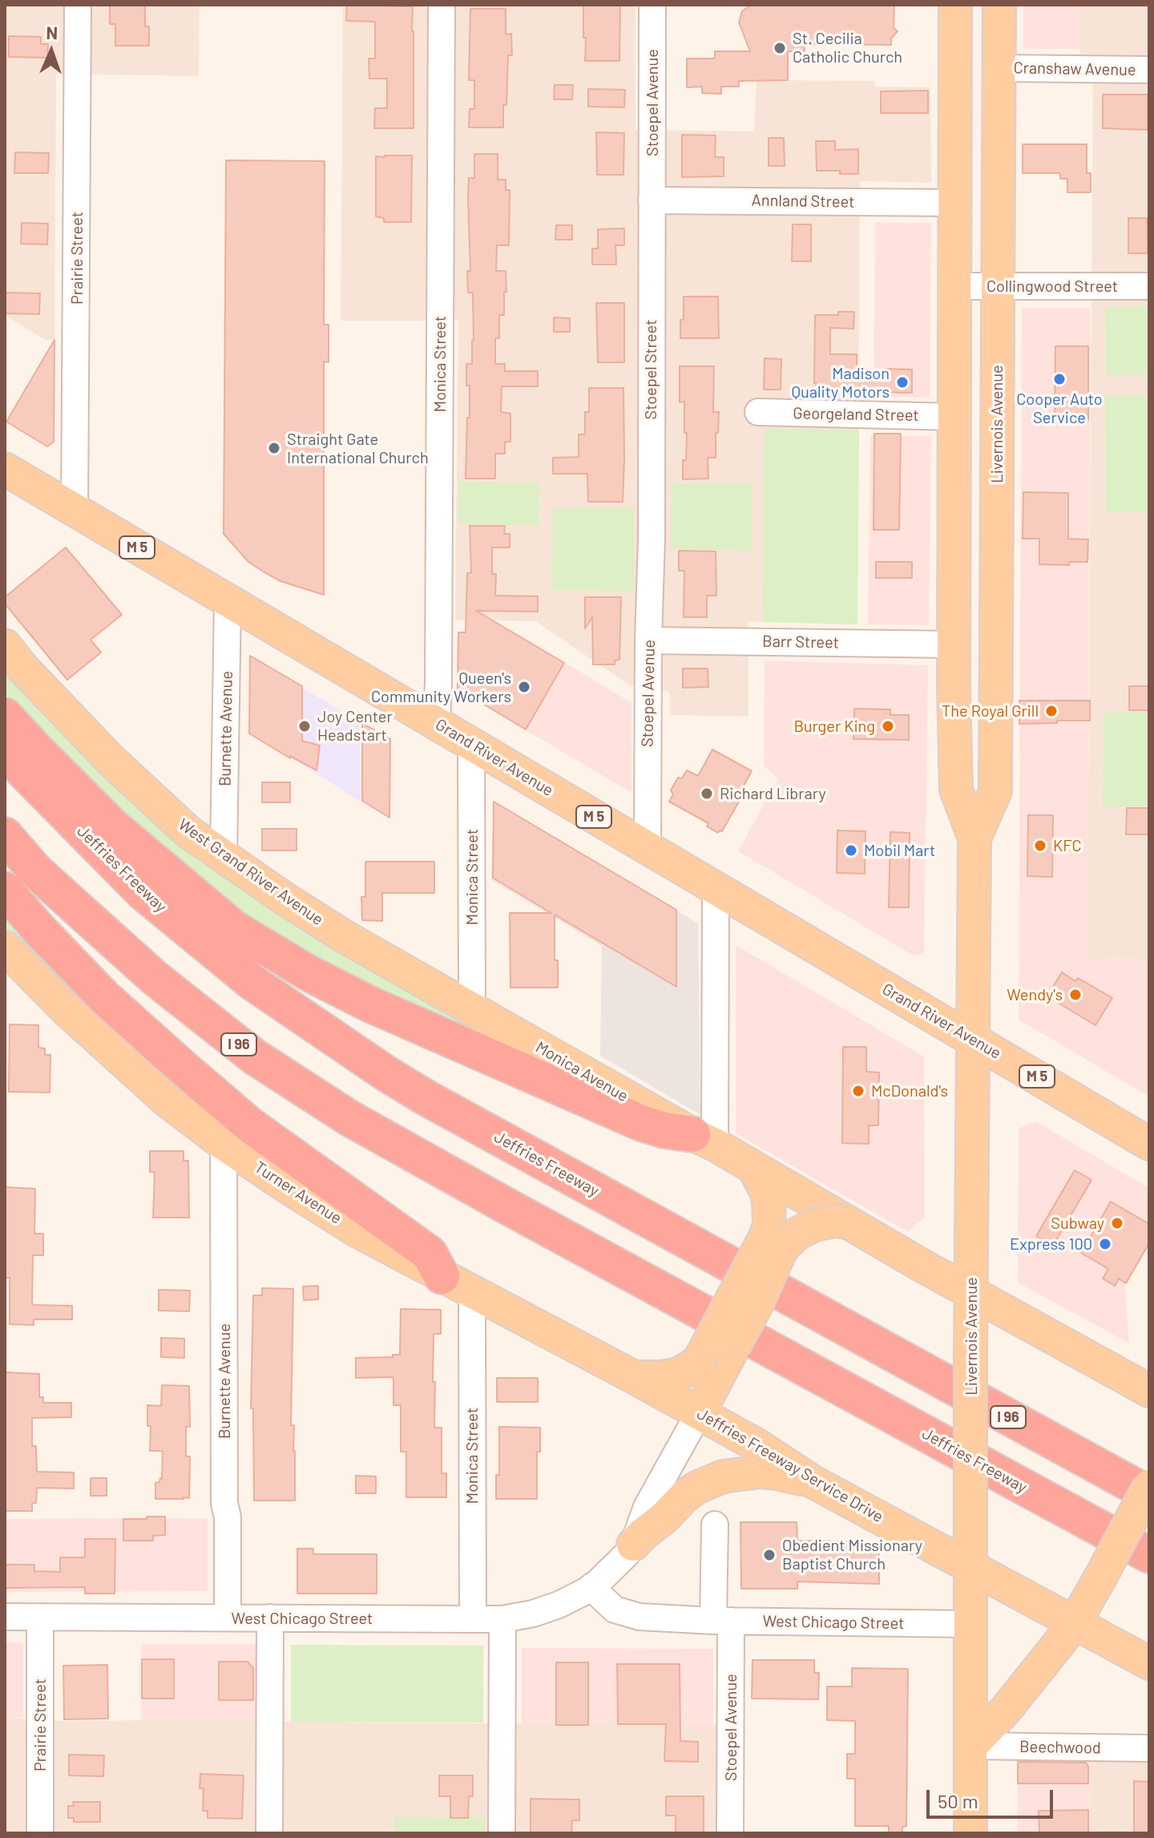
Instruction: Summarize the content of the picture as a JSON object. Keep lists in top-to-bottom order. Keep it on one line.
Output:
{"streets":{"highway":["Jeffries Freeway","I 96"],"main road":["Livernois Avenue","M 5","Grand River Avenue","West Grand River Avenue","Monica Avenue","Turner Avenue","Jeffries Freeway Service Drive"],"street":["Cranshaw Avenue","Stoepel Avenue","Annland Street","Prairie Street","Collingwood Street","Monica Street","Stoepel Street","Georgeland Street","Barr Street","Burnette Avenue","West Chicago Street","Beechwood"]},"crossings":[["Cranshaw Avenue","Livernois Avenue"],["Stoepel Avenue","Annland Street"],["Stoepel Avenue","Stoepel Street"],["Stoepel Avenue","Barr Street"],["Stoepel Avenue","Grand River Avenue"],["Stoepel Avenue","West Chicago Street"],["Annland Street","Stoepel Street"],["Annland Street","Livernois Avenue"],["Prairie Street","Grand River Avenue"],["Prairie Street","West Chicago Street"],["Collingwood Street","Livernois Avenue"],["Monica Street","Grand River Avenue"],["Monica Street","West Grand River Avenue"],["Monica Street","Monica Avenue"],["Monica Street","Turner Avenue"],["Monica Street","West Chicago Street"],["Georgeland Street","Livernois Avenue"],["Livernois Avenue","Barr Street"],["Livernois Avenue","Grand River Avenue"],["Livernois Avenue","Jeffries Freeway Service Drive"],["Livernois Avenue","West Chicago Street"],["Livernois Avenue","Beechwood"],["Burnette Avenue","Grand River Avenue"],["Burnette Avenue","West Grand River Avenue"],["Burnette Avenue","Turner Avenue"],["Burnette Avenue","West Chicago Street"],["West Grand River Avenue","Monica Avenue"],["Turner Avenue","Jeffries Freeway Service Drive"],["Jeffries Freeway Service Drive","West Chicago Street"]],"places":["St. Cecilia Catholic Church","Cooper Auto Service","Madison Quality Motors","Straight Gate International Church","Queen's Community Workers","The Royal Grill","Joy Center Headstart","Burger King","Richard Library","KFC","Mobil Mart","Wendy's","McDonald's","Subway","Express 100","Obedient Missionary Baptist Church"],"scale_bar":"50 m","north":"top"}
